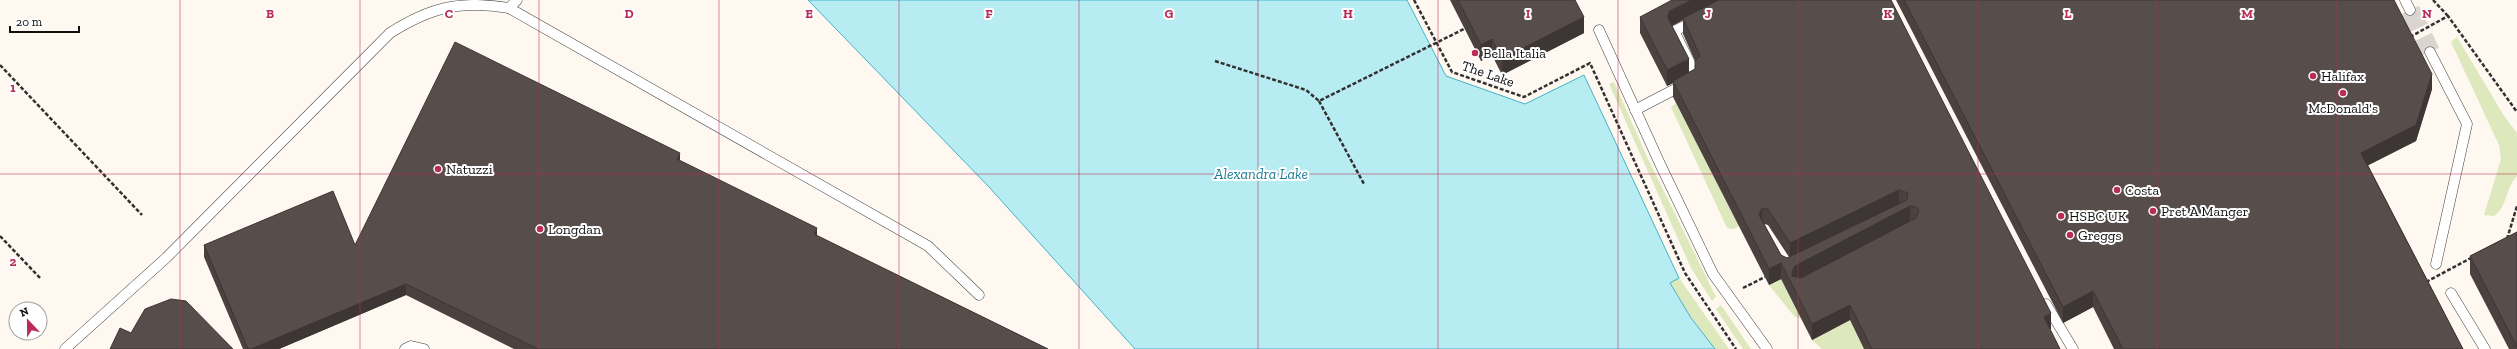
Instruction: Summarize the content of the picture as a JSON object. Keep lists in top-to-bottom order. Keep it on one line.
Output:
{"streets":{"path":["The Lake"]},"water":["Alexandra Lake"],"places":["Bella Italia","Halifax","McDonald's","Natuzzi","Costa","Pret A Manger","HSBC UK","Longdan","Greggs"],"scale_bar":"20 m","north":"top","grid":{"columns":["B","C","D","E","F","G","H","I","J","K","L","M","N"],"rows":["1","2"]}}
